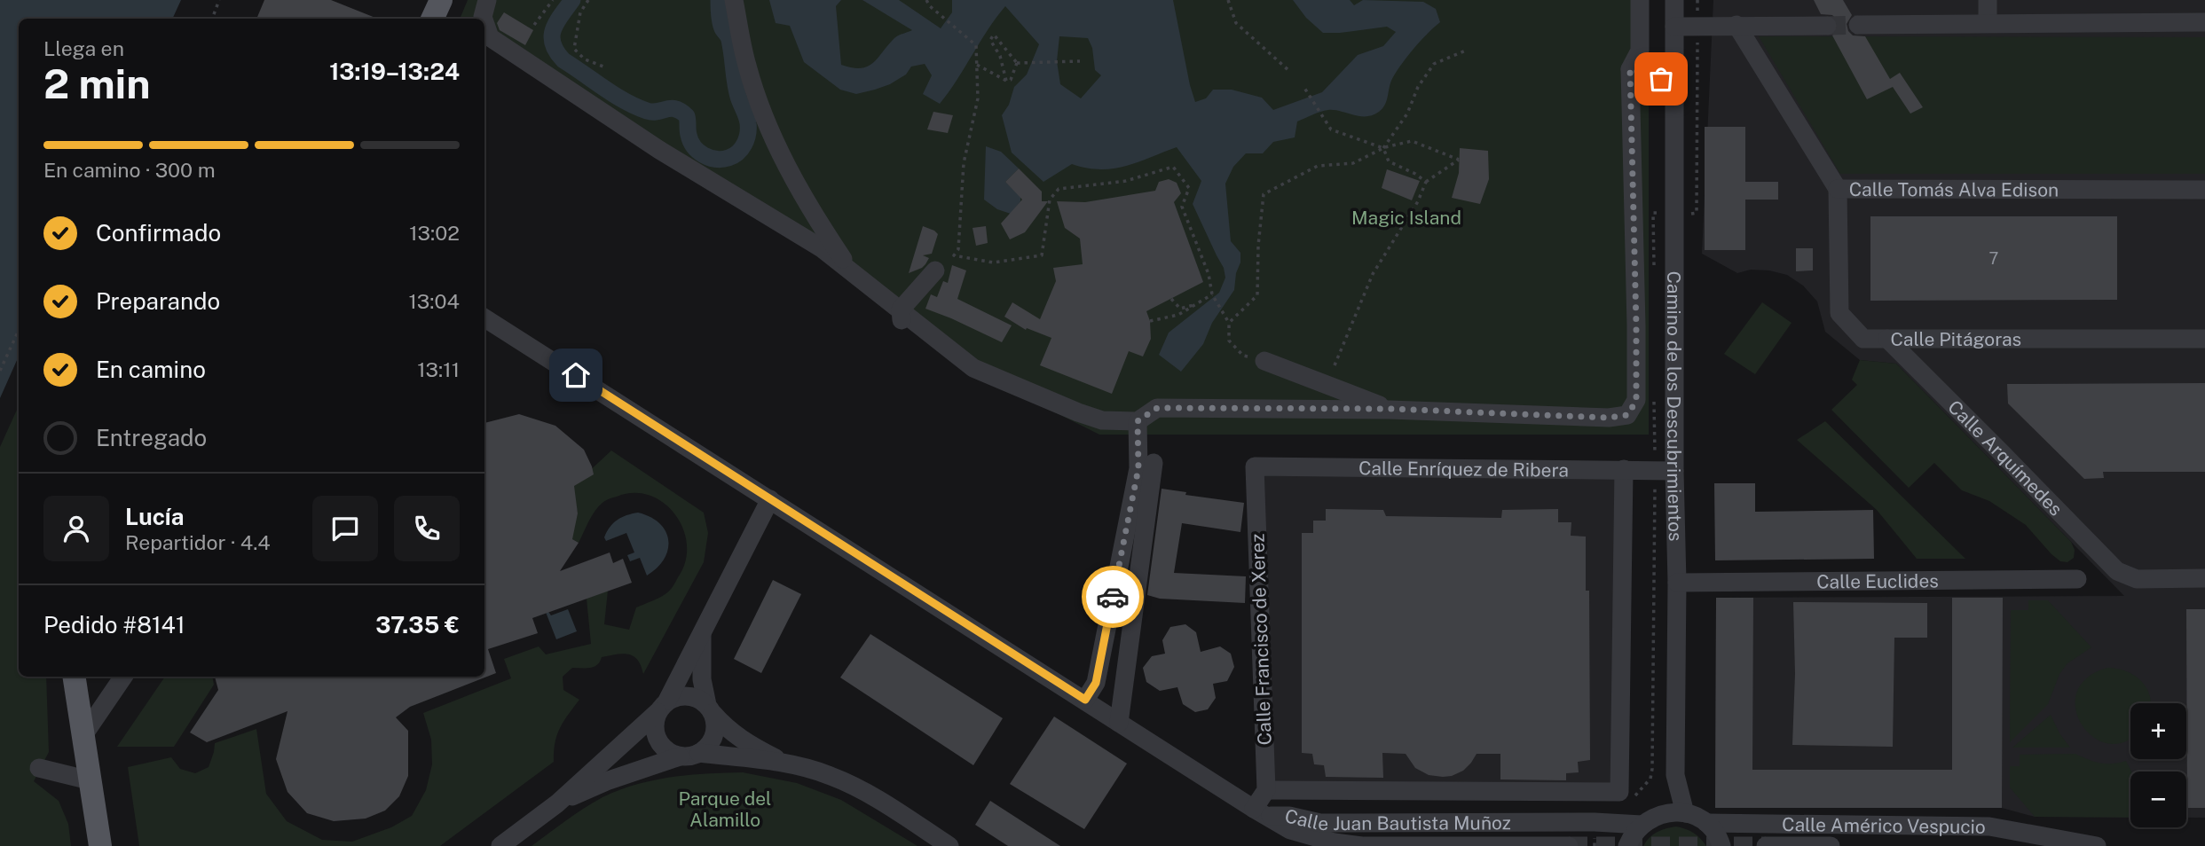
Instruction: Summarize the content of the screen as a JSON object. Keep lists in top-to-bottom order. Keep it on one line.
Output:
{"streets":{"street":["Calle Tomás Alva Edison","Calle Pitágoras","Camino de los Descubrimientos","Calle Arquímedes","Calle Enríquez de Ribera","Calle Euclides","Calle Francisco de Xerez","Calle Juan Bautista Muñoz","Calle Américo Vespucio"]},"crossings":[["Calle Tomás Alva Edison","Calle Pitágoras"],["Calle Pitágoras","Calle Arquímedes"],["Camino de los Descubrimientos","Calle Enríquez de Ribera"],["Camino de los Descubrimientos","Calle Euclides"],["Calle Enríquez de Ribera","Calle Francisco de Xerez"]],"parks":["Magic Island","Parque del Alamillo"],"house_numbers":["7"],"page":{"heading":["2 min","Llega en","13:19–13:24"],"panel":["Lucía","Repartidor · 4.4","Pedido #8141","37.35 €"],"bar":"En camino · 300 m","list":[["Confirmado","13:02"],["Preparando","13:04"],["En camino","13:11"],"Entregado"],"map_buttons":["+","−"]}}
